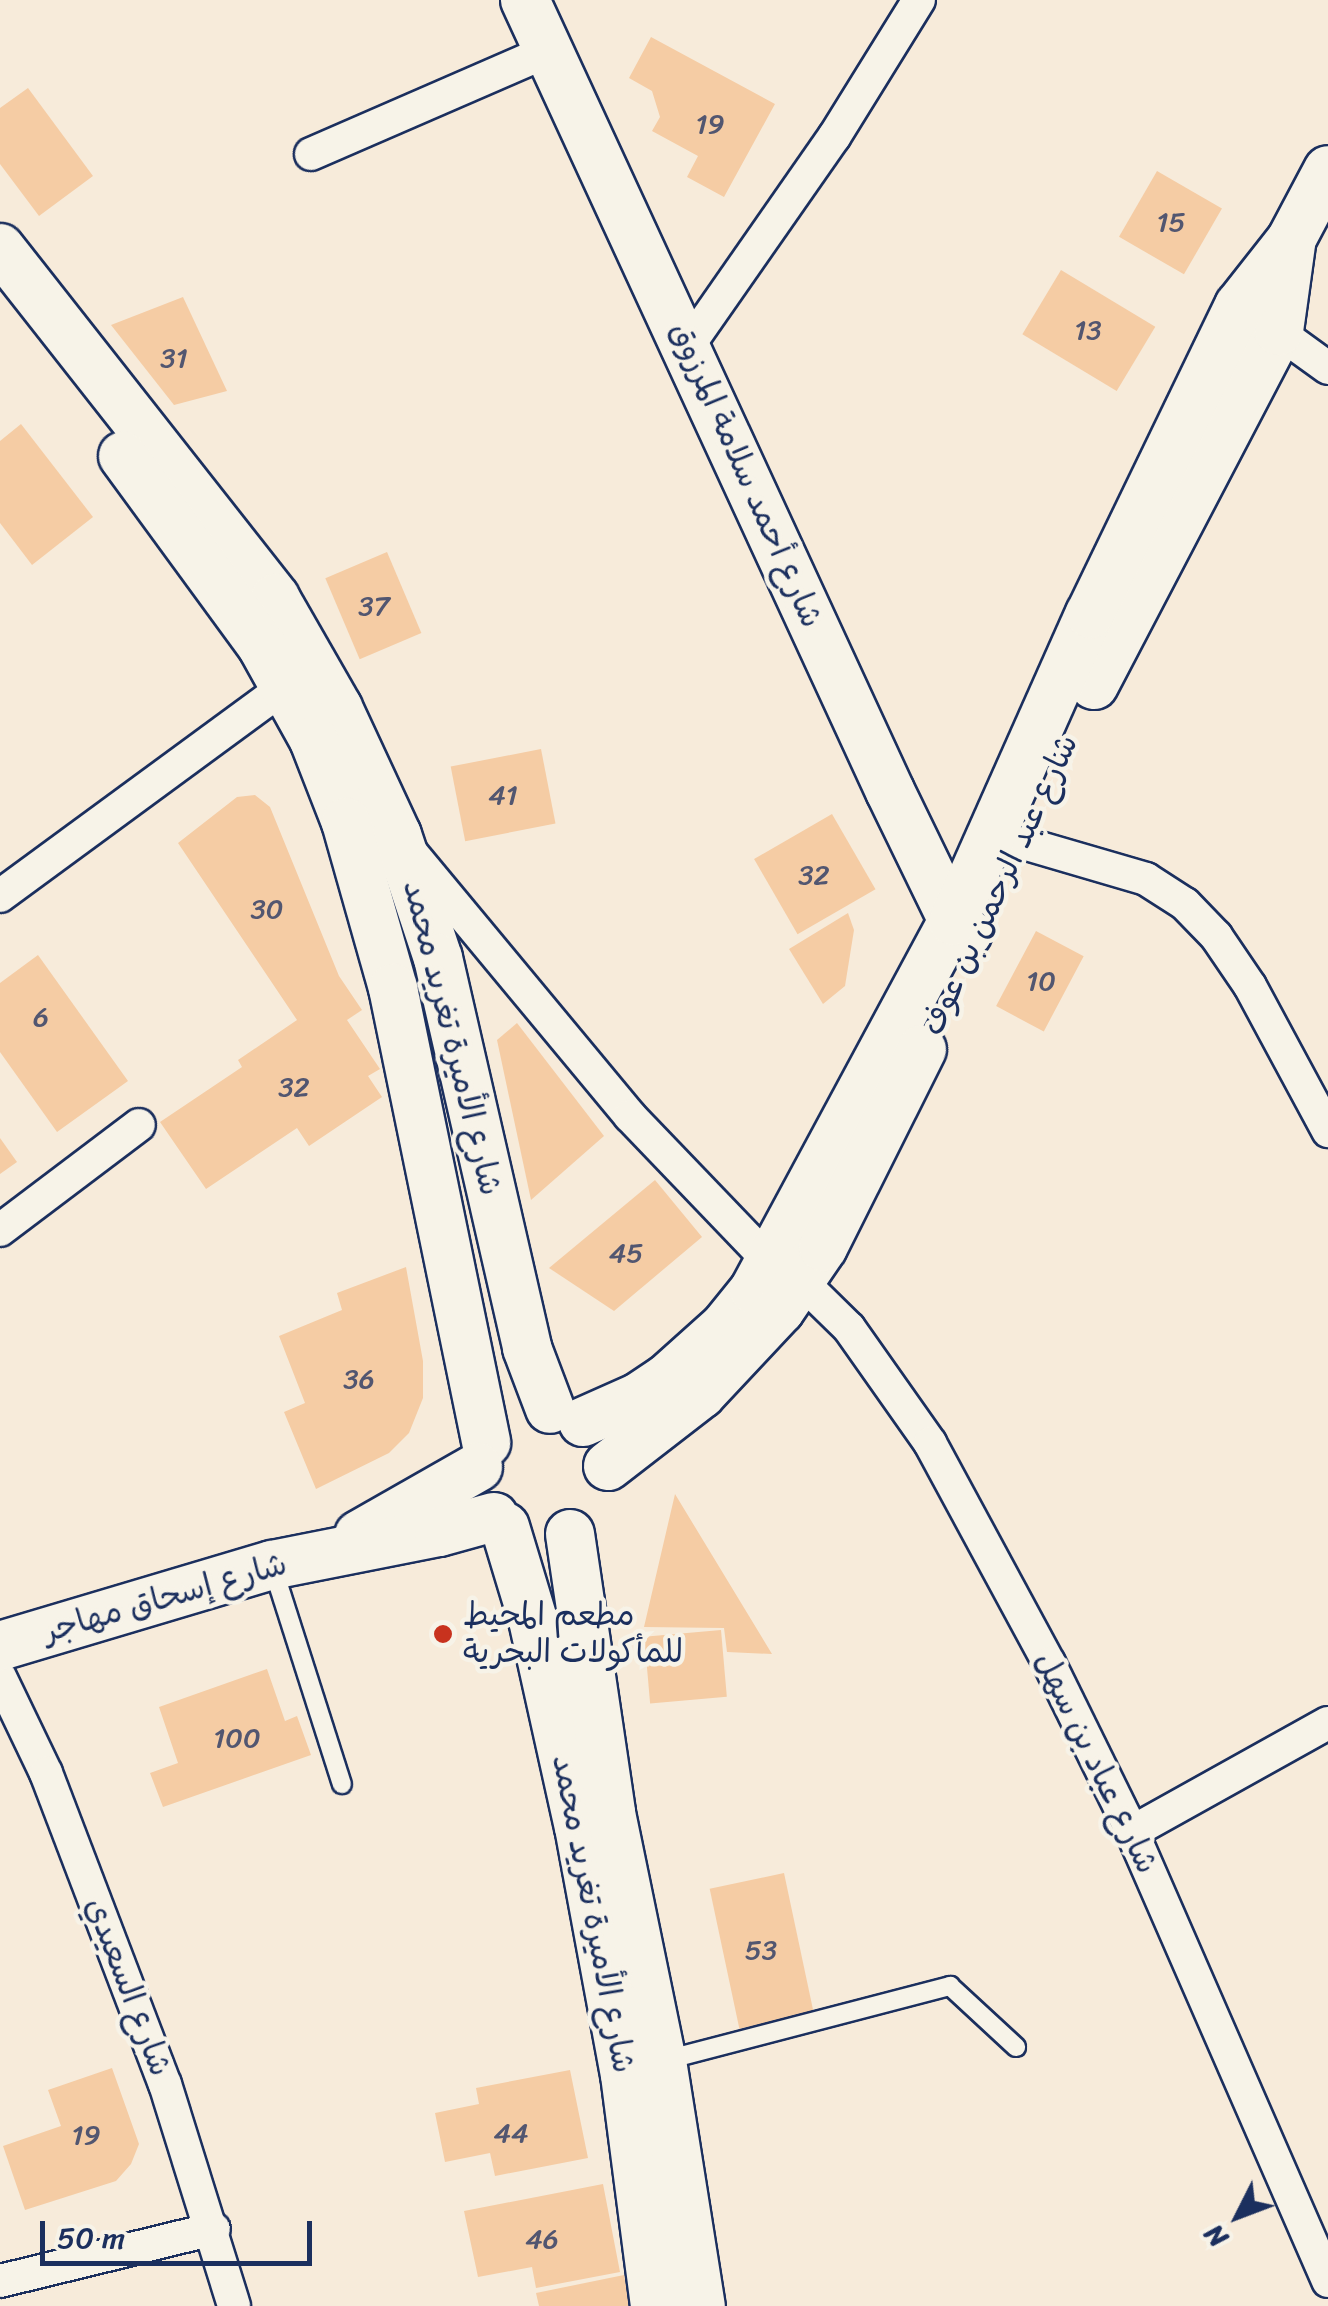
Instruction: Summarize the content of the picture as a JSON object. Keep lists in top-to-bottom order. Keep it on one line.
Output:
{"streets":{"street":["شارع أحمد سلامة المرزوق","شارع عبد الرحمن بن عوف","شارع الأميرة تغريد محمد","شارع إسحاق مهاجر","شارع عباد بن سهل","شارع السعيدي"]},"crossings":[["شارع أحمد سلامة المرزوق","شارع عبد الرحمن بن عوف"],["شارع عبد الرحمن بن عوف","شارع الأميرة تغريد محمد"],["شارع عبد الرحمن بن عوف","شارع إسحاق مهاجر"],["شارع عبد الرحمن بن عوف","شارع عباد بن سهل"],["شارع الأميرة تغريد محمد","شارع إسحاق مهاجر"],["شارع الأميرة تغريد محمد","شارع عباد بن سهل"]],"places":["مطعم المحيط للمأكولات البحرية"],"house_numbers":["19","15","13","31","37","41","32","30","10","6","32","45","36","100","53","44","19","46"],"scale_bar":"50 m","north":"bottom left"}
